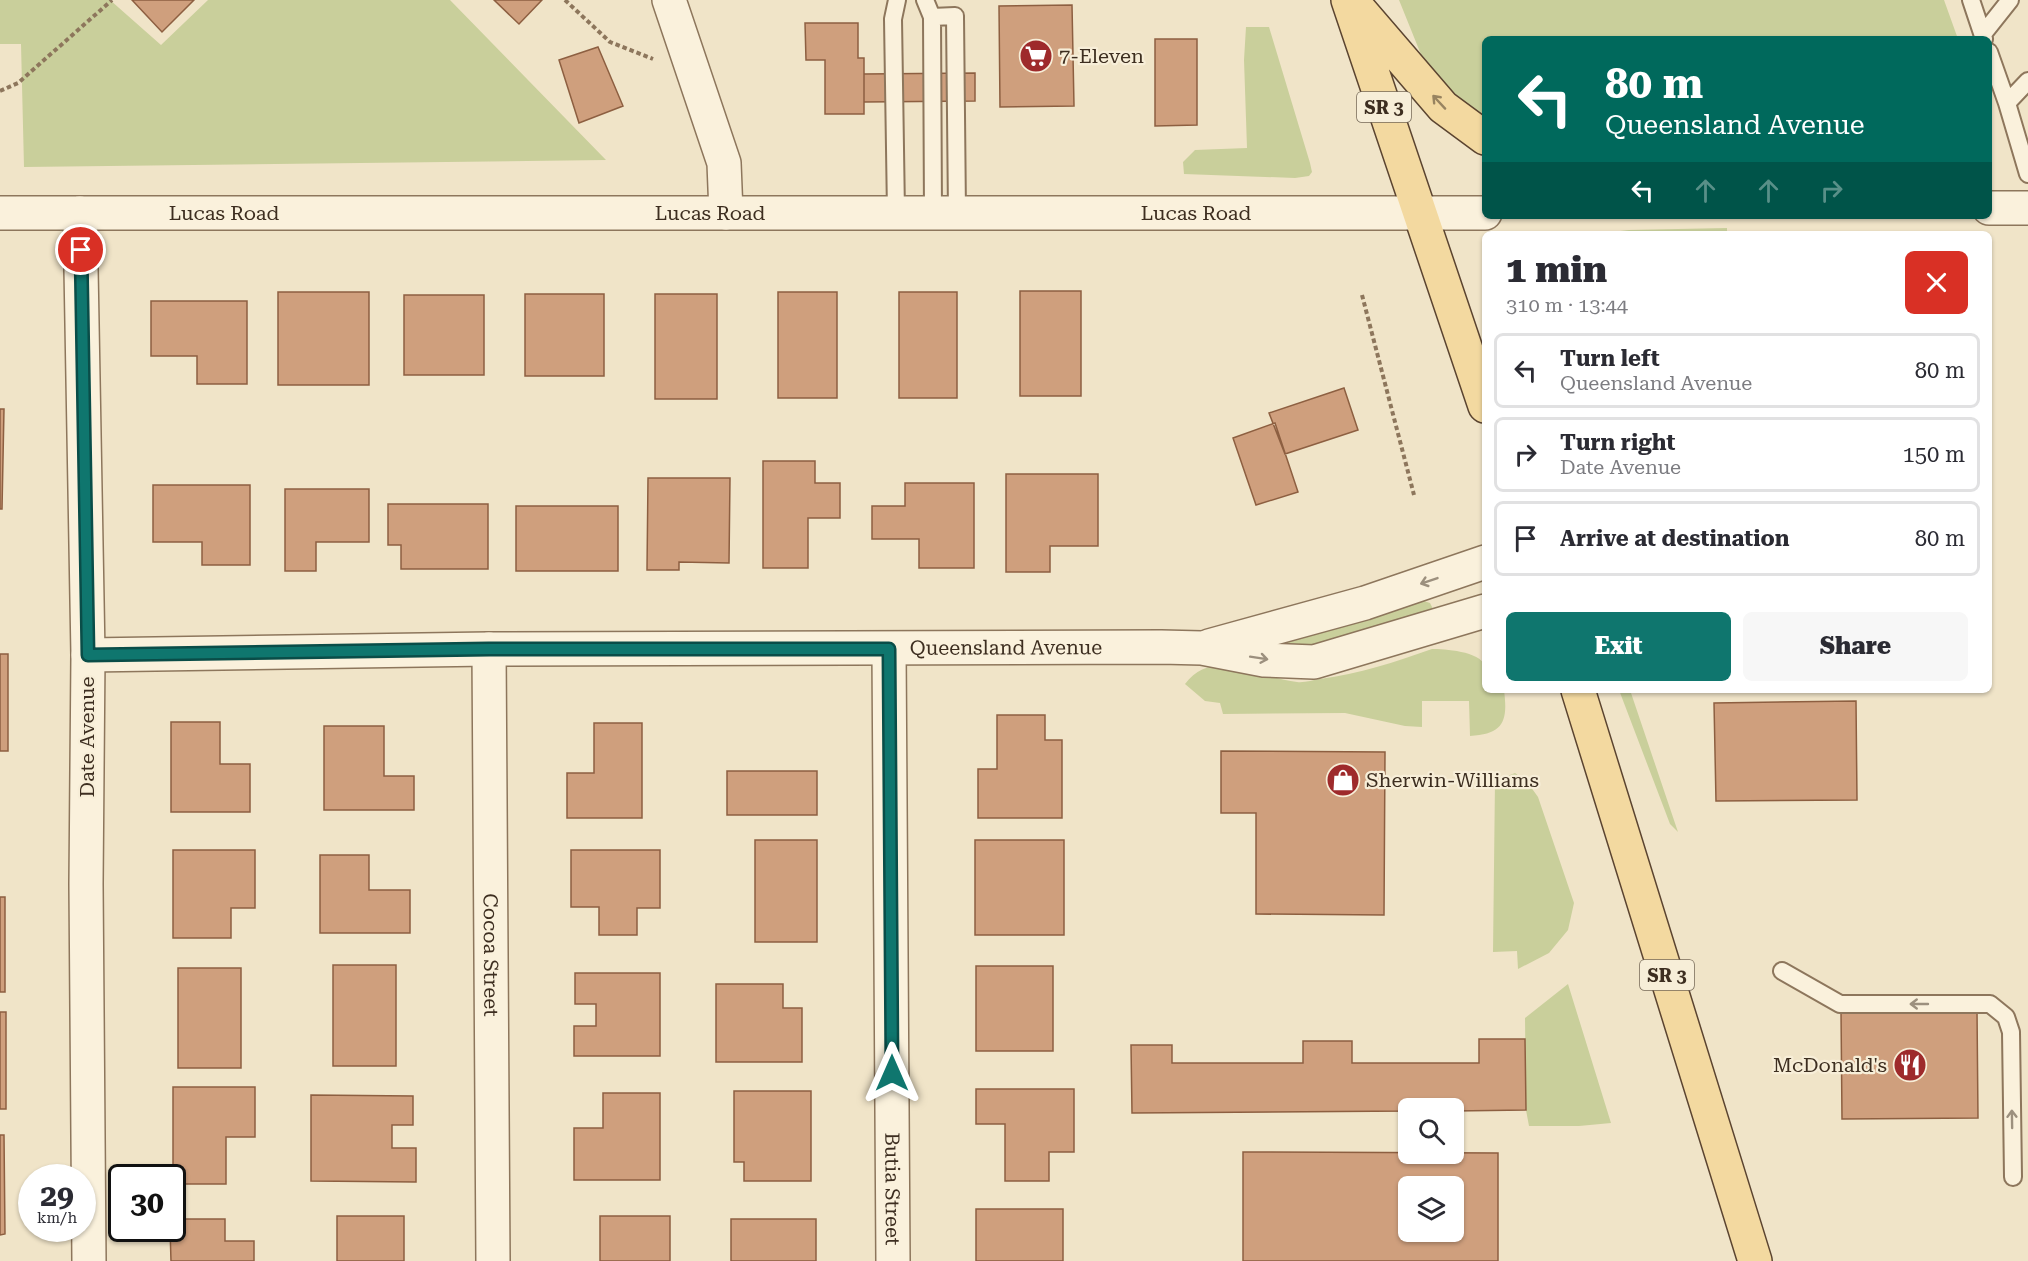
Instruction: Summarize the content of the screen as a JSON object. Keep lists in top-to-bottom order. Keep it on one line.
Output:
{"streets":{"main road":["SR 3"],"street":["Lucas Road","Queensland Avenue","Date Avenue","Cocoa Street","Butia Street"]},"crossings":[["SR 3","Lucas Road"],["Lucas Road","Date Avenue"],["Queensland Avenue","Date Avenue"],["Queensland Avenue","Cocoa Street"],["Queensland Avenue","Butia Street"]],"places":{"supermarket":["7-Eleven"],"shop":["Sherwin-Williams"],"restaurant":["McDonald's"]},"page":{"turn":["80 m","Queensland Avenue"],"heading":["1 min","310 m · 13:44"],"list":[{"name":"Turn left","note":"Queensland Avenue","value":"80 m"},{"name":"Turn right","note":"Date Avenue","value":"150 m"},{"name":"Arrive at destination","value":"80 m"}],"buttons":["Exit","Share"],"speed":"29 km/h","limit":"30"}}
